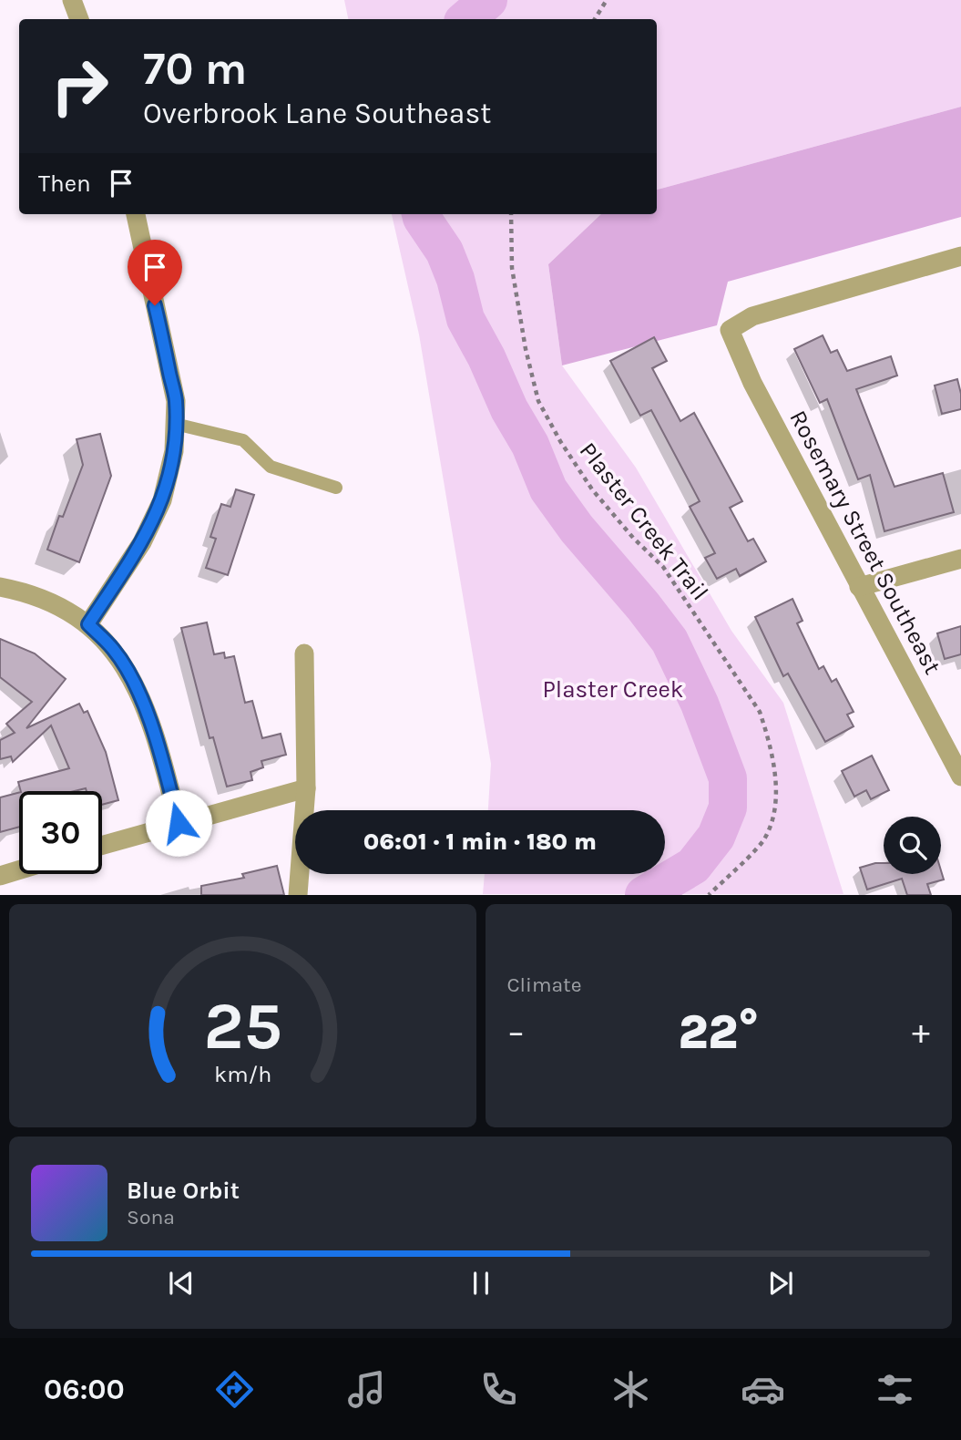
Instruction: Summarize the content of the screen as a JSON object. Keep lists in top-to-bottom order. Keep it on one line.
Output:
{"streets":{"street":["Rosemary Street Southeast"],"path":["Plaster Creek Trail"]},"parks":["Plaster Creek"],"page":{"turn":["70 m","Overbrook Lane Southeast"],"then":"Then","limit":"30","trip":"06:01 · 1 min · 180 m","tile":"Climate","heat":["−","22°","+"],"song":["Blue Orbit","Sona"],"tabs":"06:00","gauge":["25","km/h"]}}
